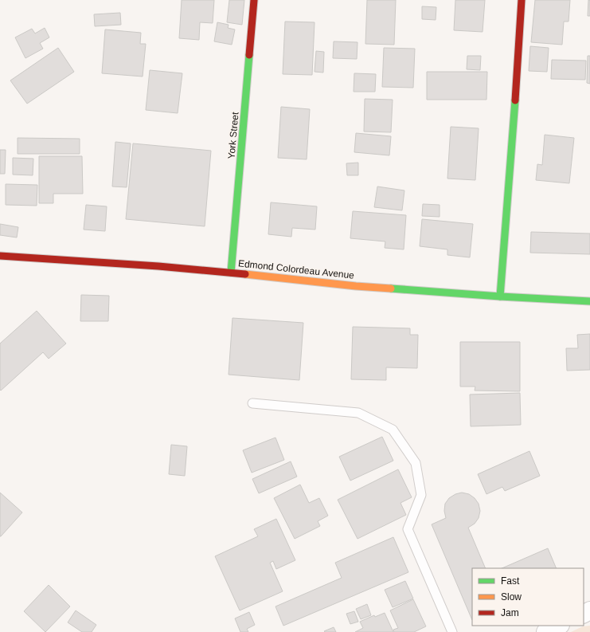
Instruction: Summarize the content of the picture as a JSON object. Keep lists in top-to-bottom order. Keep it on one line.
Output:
{"streets":{"street":["York Street","Edmond Colordeau Avenue"]},"crossings":[["York Street","Edmond Colordeau Avenue"]],"legend":["Fast","Slow","Jam"]}
